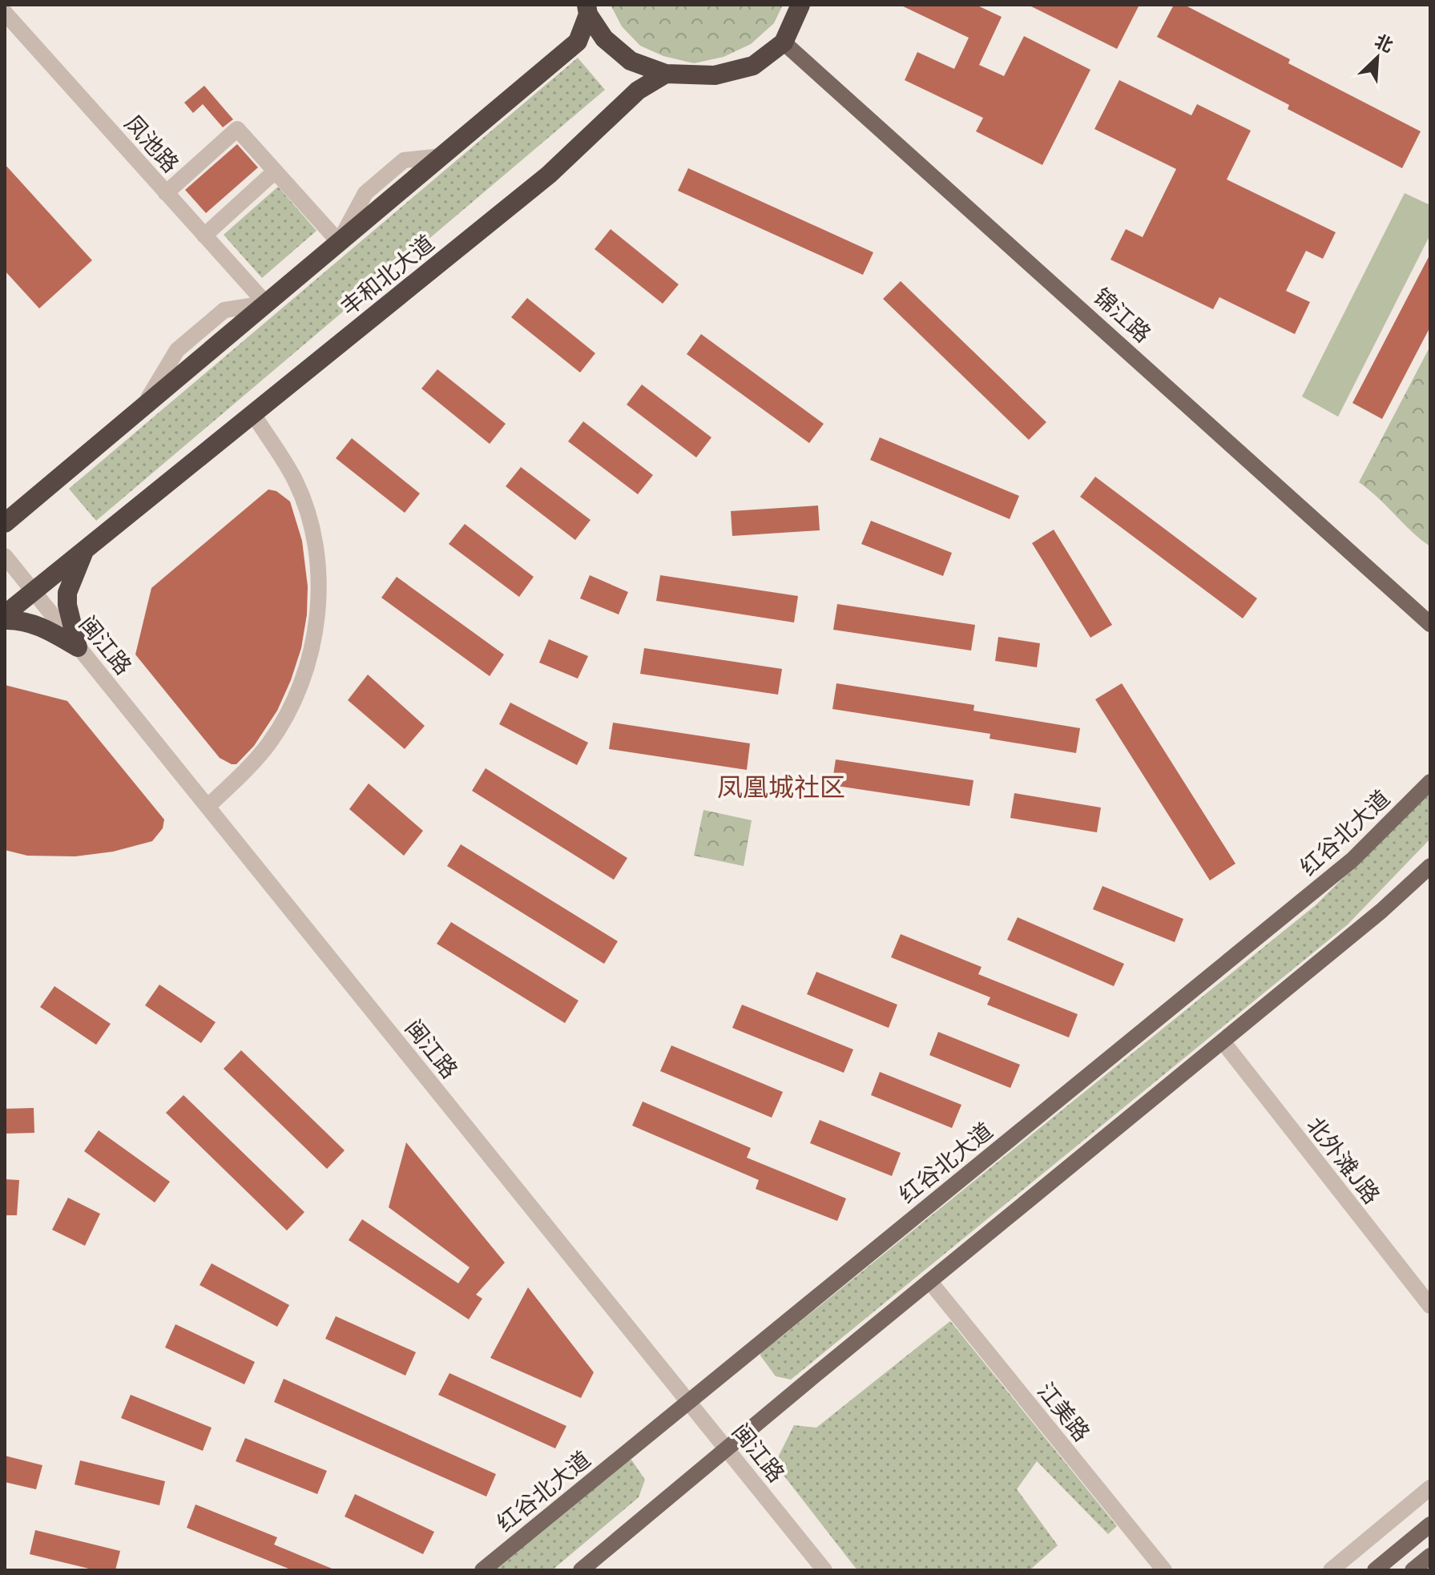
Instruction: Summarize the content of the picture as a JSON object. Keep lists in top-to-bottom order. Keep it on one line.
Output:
{"streets":{"highway":["丰和北大道"],"main road":["锦江路","红谷北大道"],"street":["凤池路","闽江路","北外滩J路","江美路"]},"crossings":[["丰和北大道","闽江路"],["闽江路","红谷北大道"]],"districts":["凤凰城社区"],"north":"top right"}
